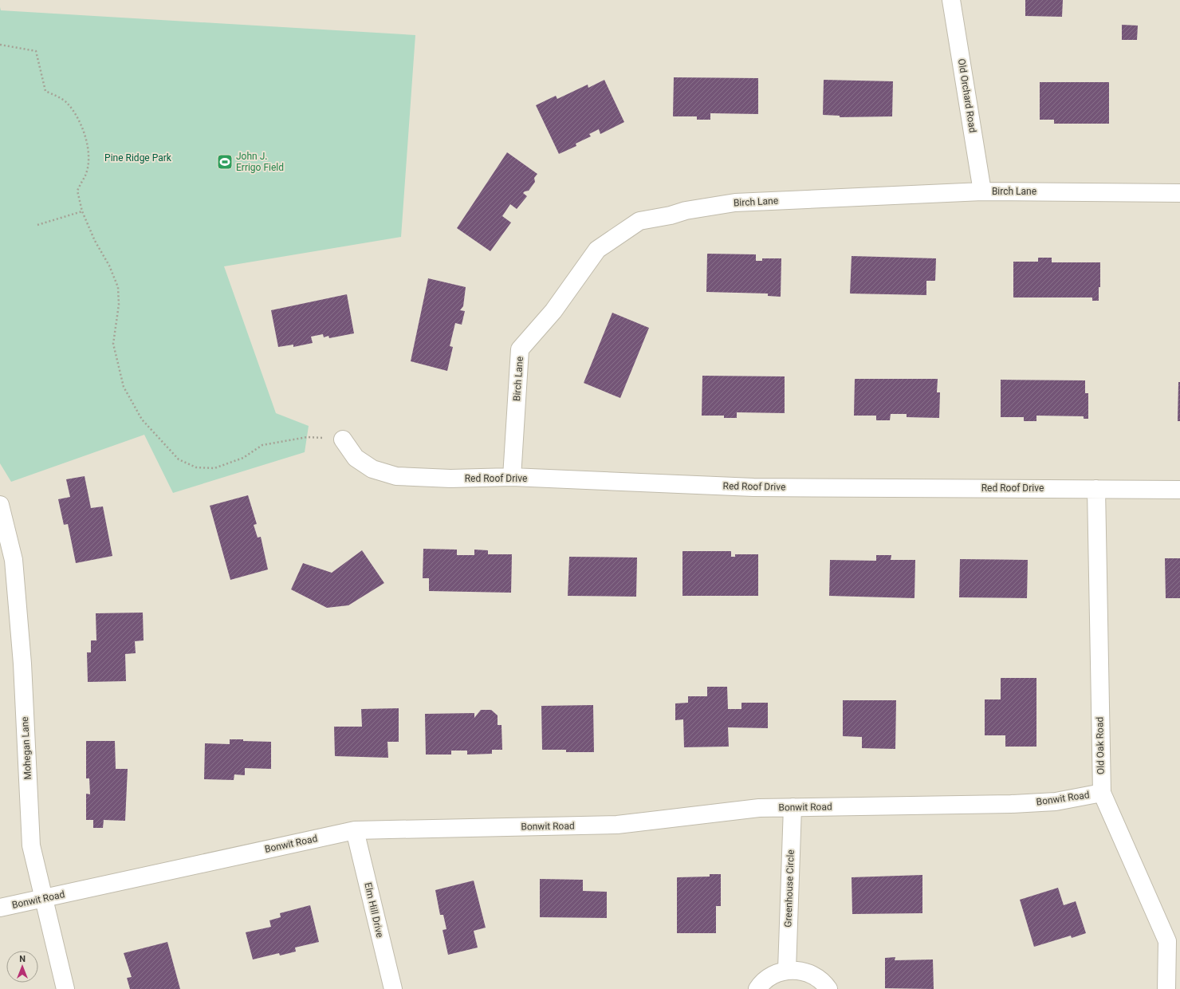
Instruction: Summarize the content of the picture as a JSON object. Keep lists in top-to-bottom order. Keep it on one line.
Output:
{"streets":{"street":["Old Orchard Road","Birch Lane","Red Roof Drive","Old Oak Road","Mohegan Lane","Bonwit Road","Greenhouse Circle","Elm Hill Drive"]},"crossings":[["Old Orchard Road","Birch Lane"],["Birch Lane","Red Roof Drive"],["Red Roof Drive","Old Oak Road"],["Old Oak Road","Bonwit Road"],["Mohegan Lane","Bonwit Road"],["Bonwit Road","Greenhouse Circle"],["Bonwit Road","Elm Hill Drive"]],"parks":["Pine Ridge Park"],"places":{"sports":["John J. Errigo Field"]},"north":"top"}
